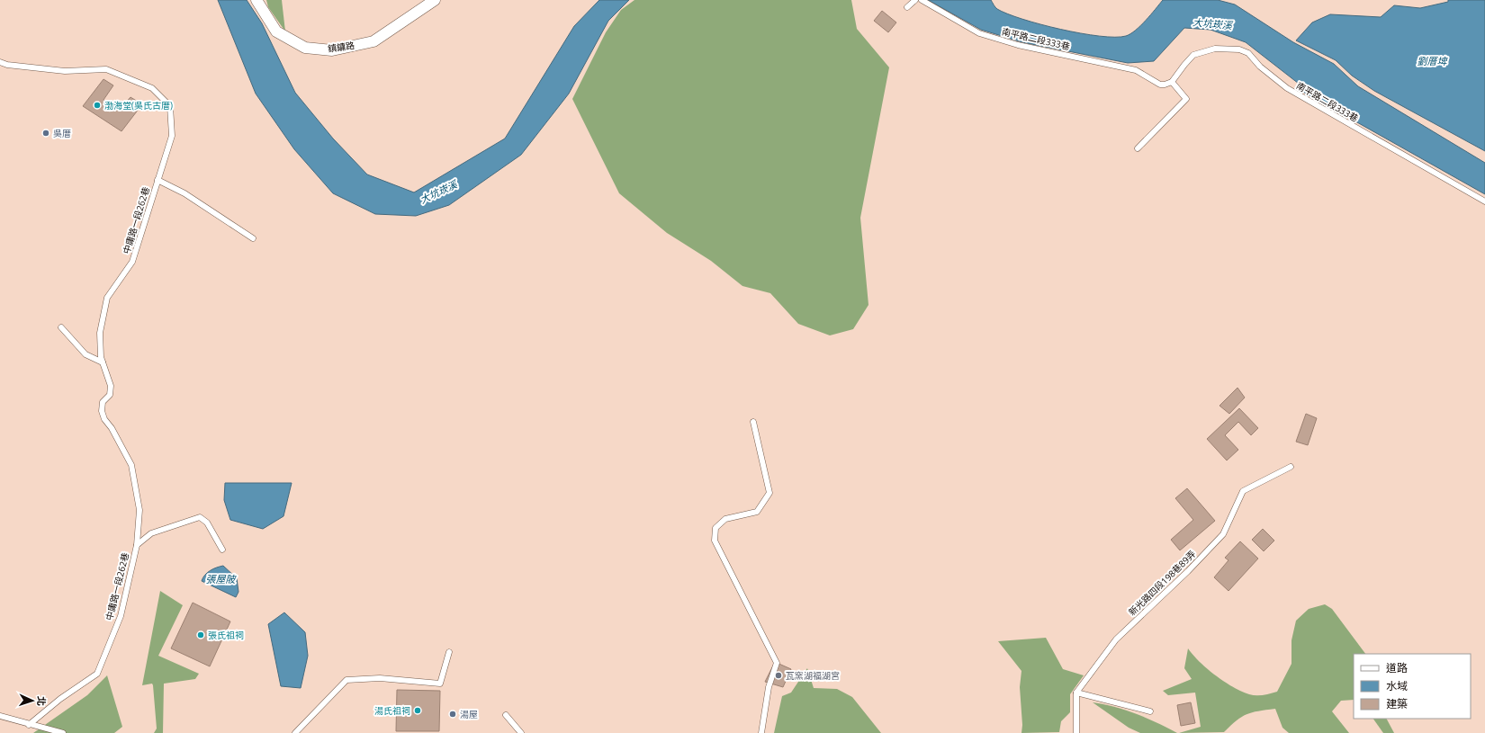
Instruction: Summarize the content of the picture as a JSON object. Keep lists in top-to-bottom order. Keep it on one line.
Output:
{"streets":{"street":["鎮鏞路"],"lane":["南平路二段333巷","中庸路一段262巷","新光路四段198巷89弄"]},"water":["大坑崁溪","劉厝埤","張屋陂"],"places":["渤海堂(吳氏古厝)","吳厝","張氏祖祠","瓦窯湖福湖宮","湯氏祖祠","湯屋"],"legend":["道路","水域","建築"],"north":"right"}
